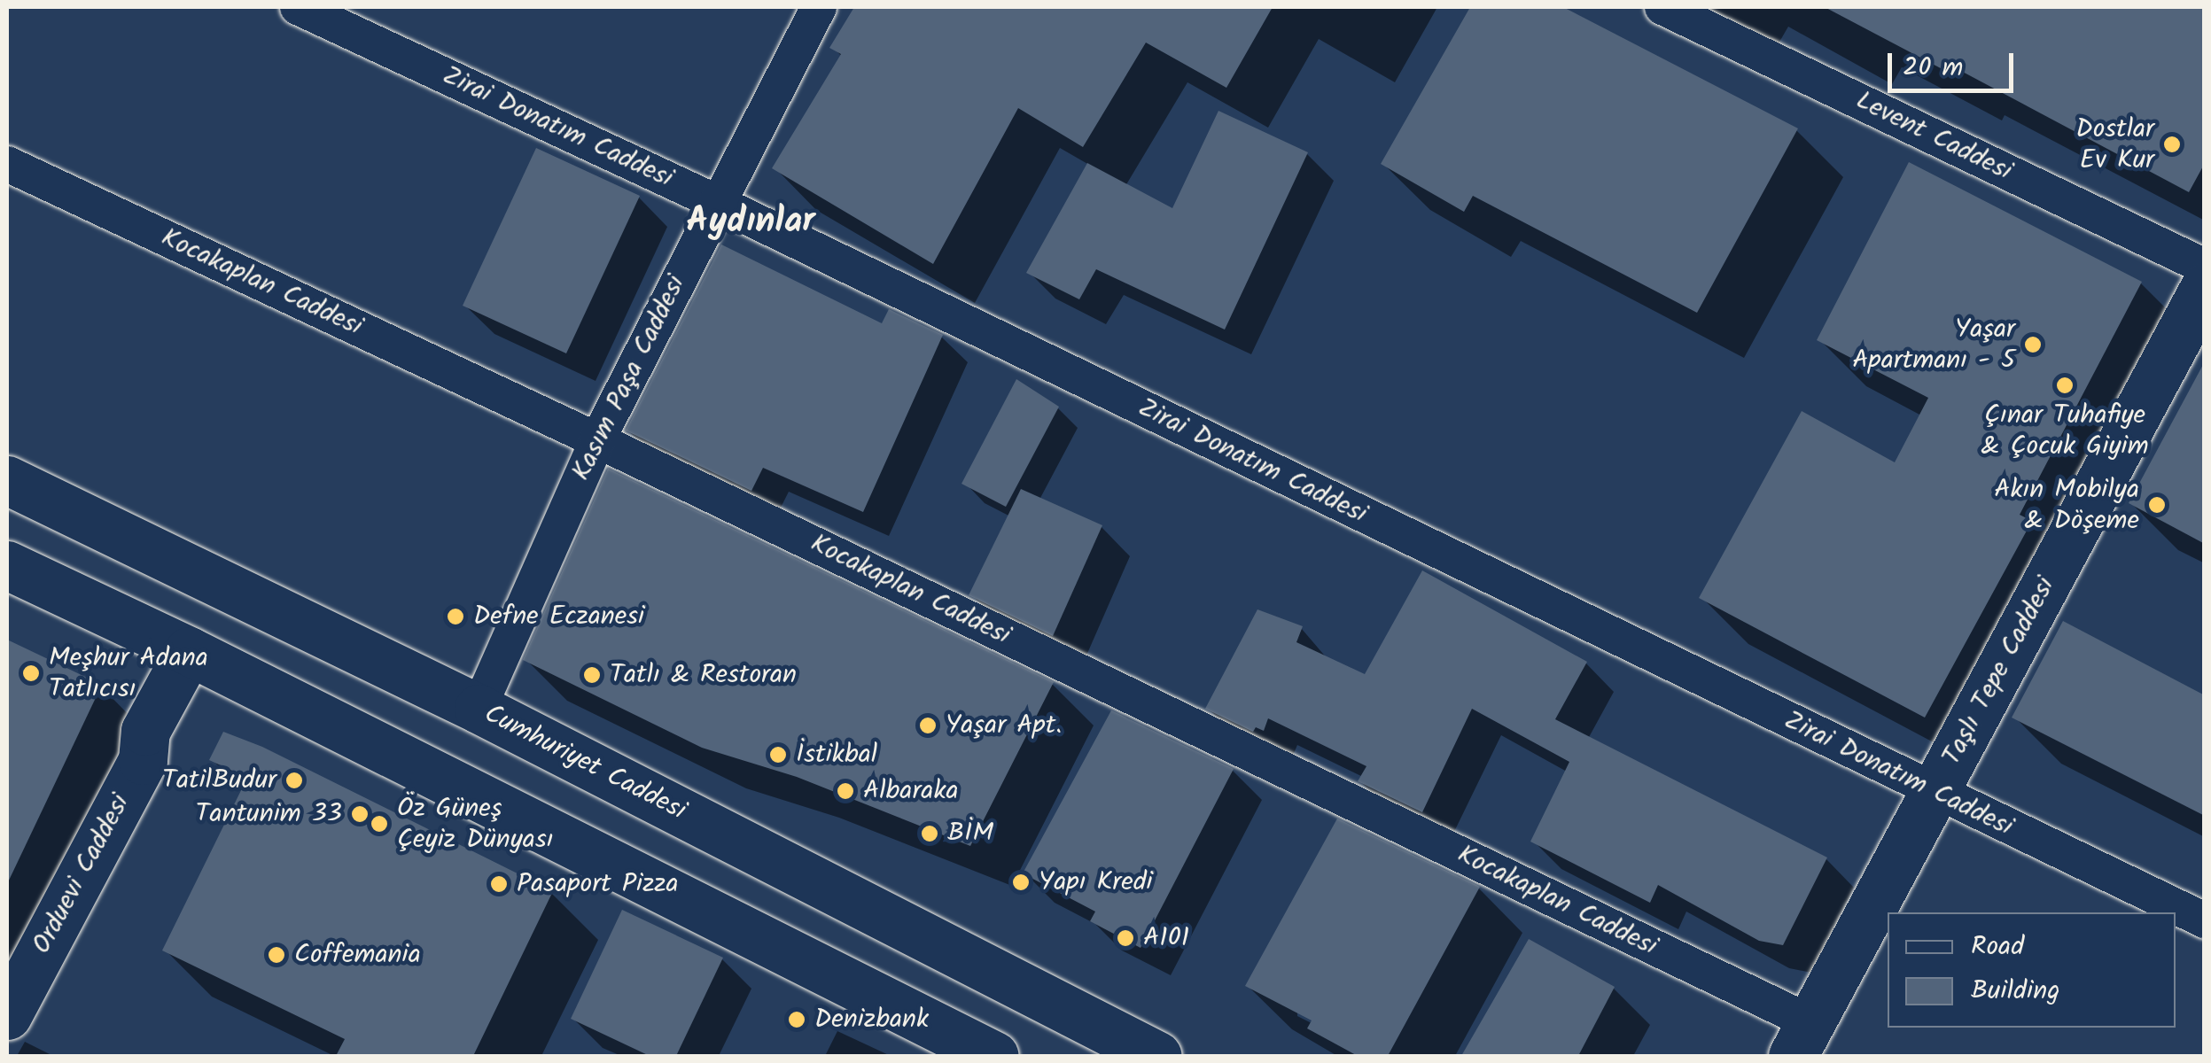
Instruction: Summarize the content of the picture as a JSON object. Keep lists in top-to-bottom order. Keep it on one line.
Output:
{"streets":{"main road":["Taşlı Tepe Caddesi","Cumhuriyet Caddesi","Orduevi Caddesi"],"street":["Zirai Donatım Caddesi","Levent Caddesi","Kocakaplan Caddesi","Kasım Paşa Caddesi"]},"crossings":[["Zirai Donatım Caddesi","Kasım Paşa Caddesi"],["Zirai Donatım Caddesi","Taşlı Tepe Caddesi"],["Kocakaplan Caddesi","Kasım Paşa Caddesi"],["Kocakaplan Caddesi","Taşlı Tepe Caddesi"],["Kasım Paşa Caddesi","Cumhuriyet Caddesi"]],"districts":["Aydınlar"],"places":["Dostlar Ev Kur","Yaşar Apartmanı - 5","Çınar Tuhafiye & Çocuk Giyim","Akın Mobilya & Döşeme","Defne Eczanesi","Meşhur Adana Tatlıcısı","Tatlı & Restoran","Yaşar Apt.","İstikbal","TatilBudur","Albaraka","Tantunim 33","Öz Güneş Çeyiz Dünyası","BİM","Yapı Kredi","Pasaport Pizza","A101","Coffemania","Denizbank"],"legend":["Road","Building"],"scale_bar":"20 m"}
